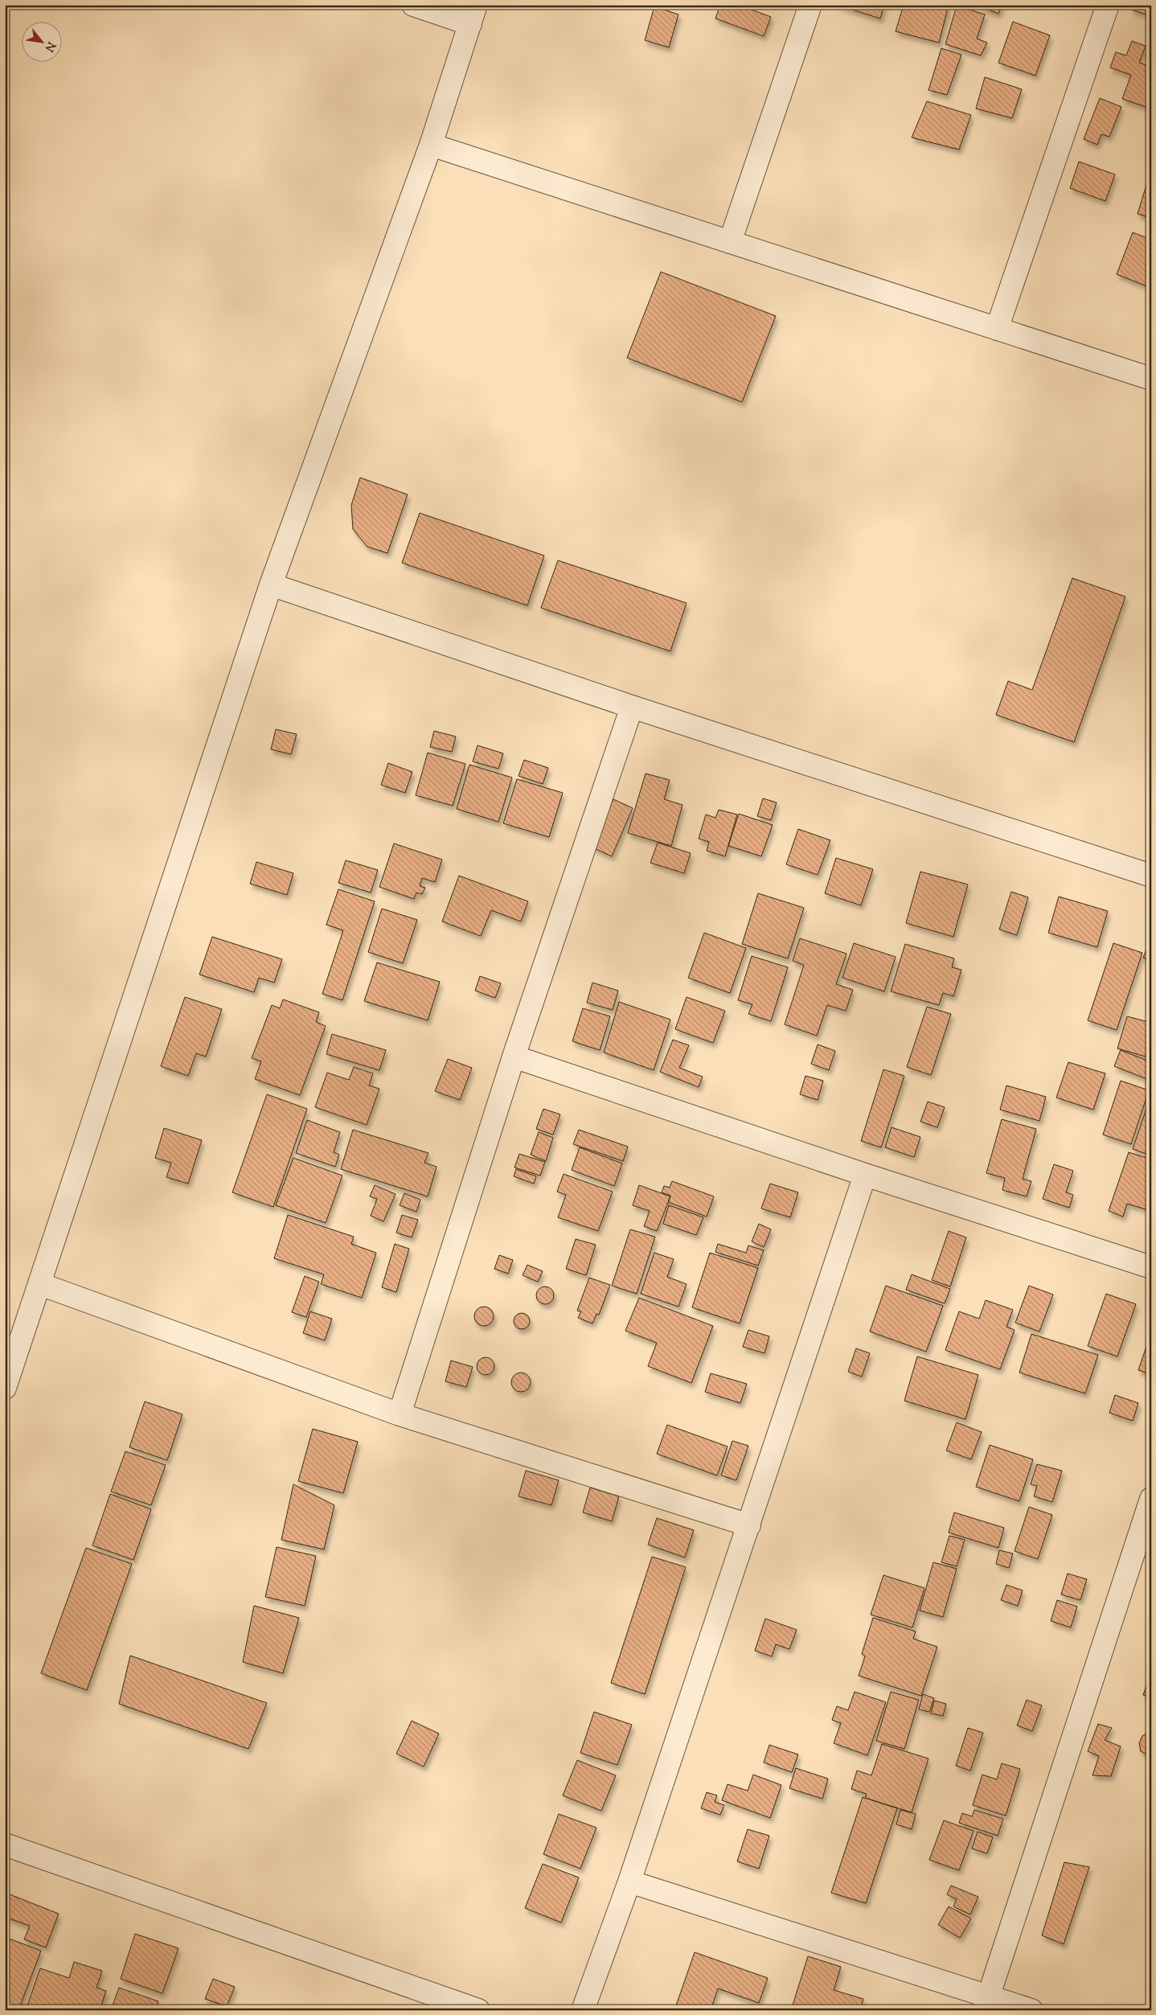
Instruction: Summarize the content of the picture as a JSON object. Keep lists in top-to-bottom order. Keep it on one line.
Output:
{"north":"bottom right"}
